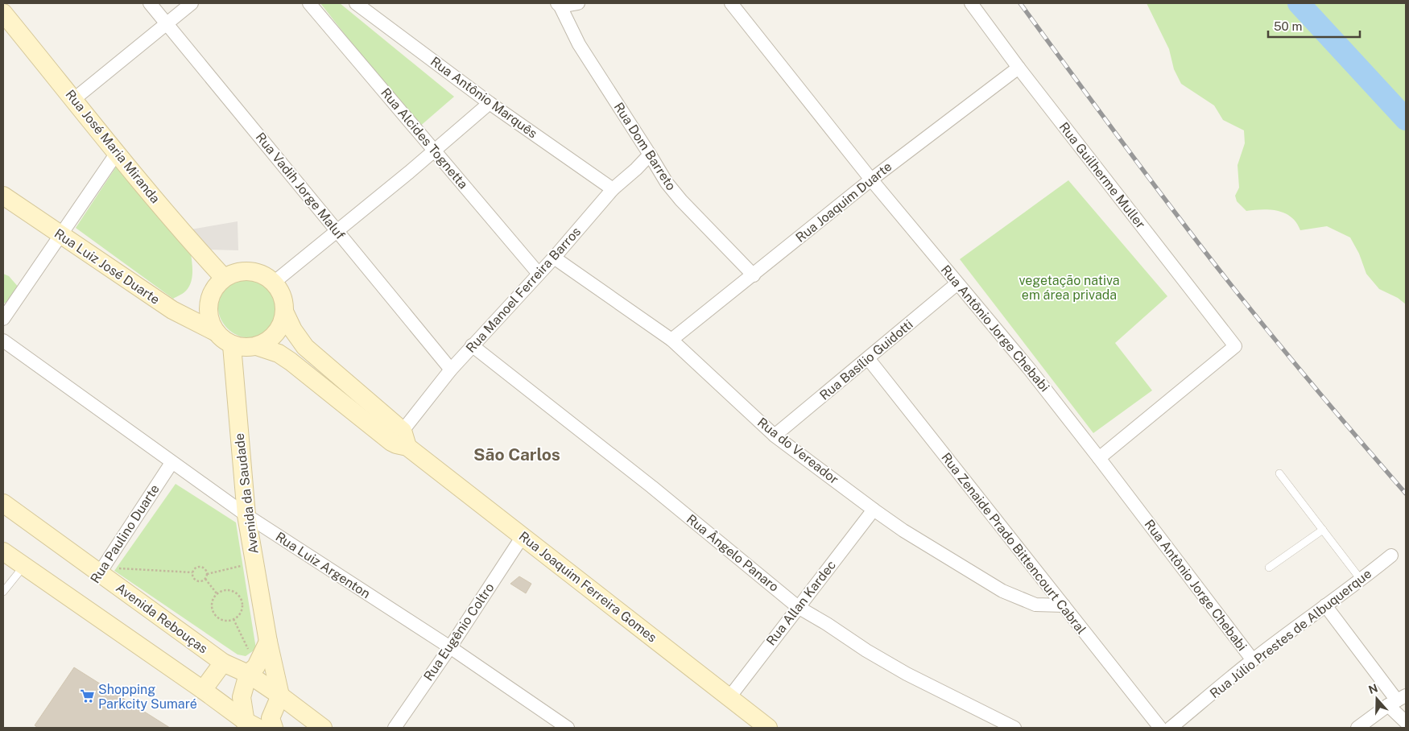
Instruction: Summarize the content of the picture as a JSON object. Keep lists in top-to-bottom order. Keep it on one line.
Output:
{"streets":{"main road":["Rua José Maria Miranda","Rua Luiz José Duarte","Avenida da Saudade","Rua Joaquim Ferreira Gomes","Avenida Rebouças"],"street":["Rua Antônio Marquês","Rua Alcides Tognetta","Rua Dom Barreto","Rua Guilherme Muller","Rua Vadih Jorge Maluf","Rua Joaquim Duarte","Rua Manoel Ferreira Barros","Rua Antônio Jorge Chebabi","Rua Basílio Guidotti","Rua do Vereador","Rua Paulino Duarte","Rua Zenaide Prado Bittencourt Cabral","Rua Ângelo Panaro","Rua Luiz Argenton","Rua Allan Kardec","Rua Eugênio Coltro","Rua Júlio Prestes de Albuquerque"]},"crossings":[["Rua Antônio Marquês","Rua Manoel Ferreira Barros"],["Rua Alcides Tognetta","Rua Manoel Ferreira Barros"],["Rua José Maria Miranda","Rua Luiz José Duarte"],["Rua José Maria Miranda","Avenida da Saudade"],["Rua José Maria Miranda","Rua Joaquim Ferreira Gomes"],["Rua Dom Barreto","Rua Joaquim Duarte"],["Rua Dom Barreto","Rua Manoel Ferreira Barros"],["Rua Guilherme Muller","Rua Joaquim Duarte"],["Rua Guilherme Muller","Rua Antônio Jorge Chebabi"],["Rua Vadih Jorge Maluf","Rua Manoel Ferreira Barros"],["Rua Joaquim Duarte","Rua Antônio Jorge Chebabi"],["Rua Joaquim Duarte","Rua do Vereador"],["Rua Luiz José Duarte","Avenida da Saudade"],["Rua Luiz José Duarte","Rua Joaquim Ferreira Gomes"],["Rua Manoel Ferreira Barros","Rua do Vereador"],["Rua Manoel Ferreira Barros","Rua Ângelo Panaro"],["Rua Manoel Ferreira Barros","Rua Joaquim Ferreira Gomes"],["Rua Antônio Jorge Chebabi","Rua Basílio Guidotti"],["Rua Antônio Jorge Chebabi","Rua Júlio Prestes de Albuquerque"],["Rua Basílio Guidotti","Rua do Vereador"],["Rua Basílio Guidotti","Rua Zenaide Prado Bittencourt Cabral"],["Rua do Vereador","Rua Zenaide Prado Bittencourt Cabral"],["Rua do Vereador","Rua Allan Kardec"],["Avenida da Saudade","Rua Luiz Argenton"],["Avenida da Saudade","Rua Joaquim Ferreira Gomes"],["Avenida da Saudade","Avenida Rebouças"],["Rua Paulino Duarte","Rua Luiz Argenton"],["Rua Paulino Duarte","Avenida Rebouças"],["Rua Ângelo Panaro","Rua Allan Kardec"],["Rua Luiz Argenton","Rua Eugênio Coltro"],["Rua Joaquim Ferreira Gomes","Rua Allan Kardec"],["Rua Joaquim Ferreira Gomes","Rua Eugênio Coltro"]],"districts":["São Carlos"],"parks":["vegetação nativa em área privada"],"places":{"supermarket":["Shopping Parkcity Sumaré"]},"scale_bar":"50 m","north":"top"}
